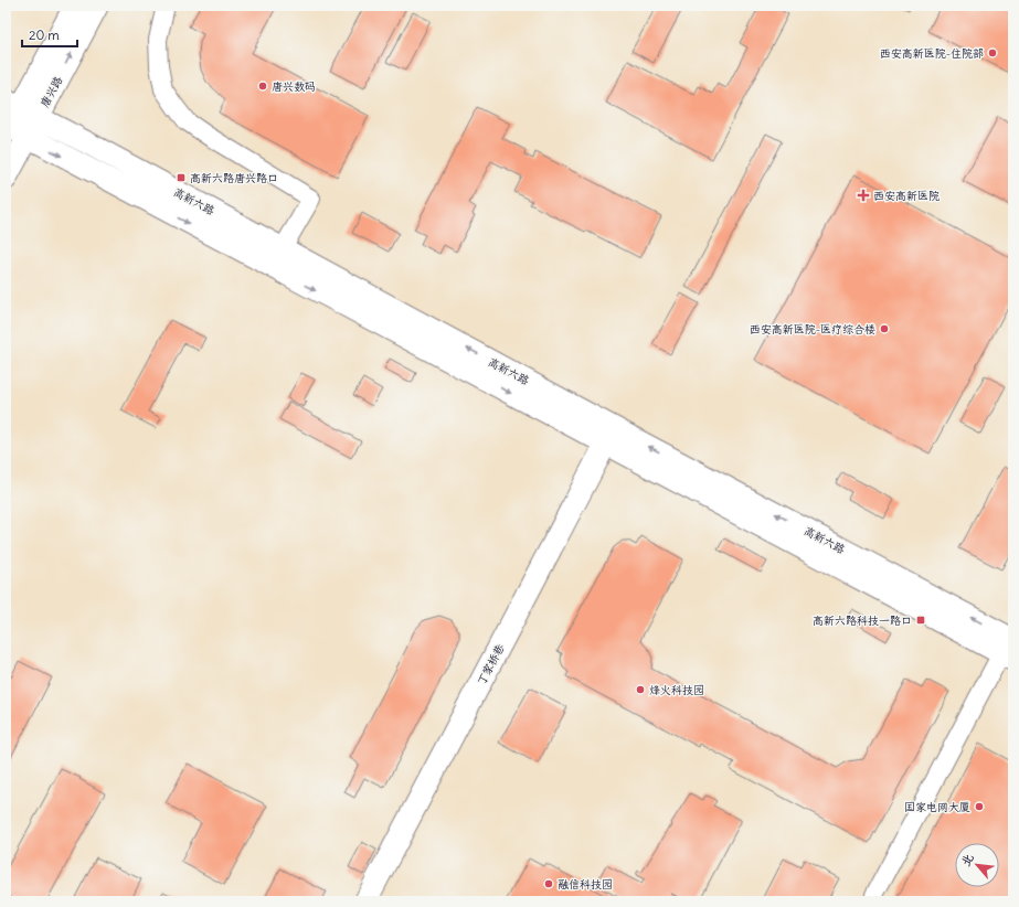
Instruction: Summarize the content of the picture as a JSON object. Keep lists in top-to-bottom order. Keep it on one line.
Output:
{"streets":{"street":["唐兴路","高新六路","丁家桥巷"]},"crossings":[["唐兴路","高新六路"],["高新六路","丁家桥巷"]],"places":{"other":["西安高新医院-住院部","唐兴数码","西安高新医院-医疗综合楼","烽火科技园","国家电网大厦","融信科技园"],"transit":["高新六路唐兴路口","高新六路科技一路口"],"health":["西安高新医院"]},"scale_bar":"20 m","north":"top left"}
